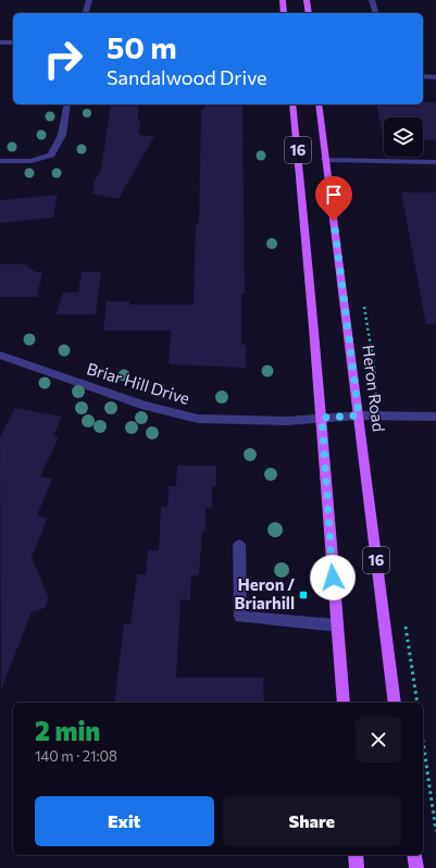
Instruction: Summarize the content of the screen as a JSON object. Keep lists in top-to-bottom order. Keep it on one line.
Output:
{"streets":{"main road":["16","Heron Road"],"street":["Briar Hill Drive"]},"crossings":[["16","Briar Hill Drive"],["Briar Hill Drive","Heron Road"]],"places":{"transit":["Heron / Briarhill"]},"page":{"turn":["50 m","Sandalwood Drive"],"heading":["2 min","140 m · 21:08"],"buttons":["Exit","Share"]}}
